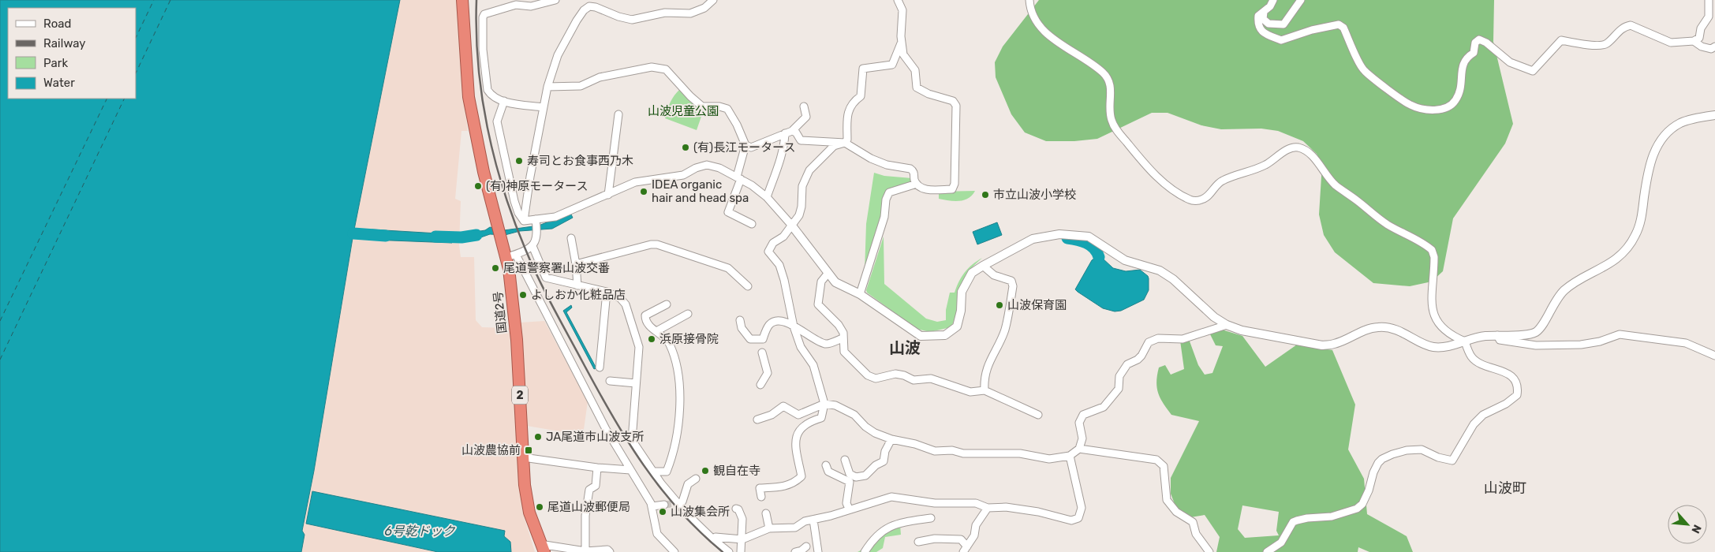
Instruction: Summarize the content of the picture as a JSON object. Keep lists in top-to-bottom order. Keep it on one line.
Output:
{"streets":{"highway":["国道2号","2"]},"districts":["山波","山波町"],"water":["6号乾ドック"],"parks":["山波児童公園"],"places":{"other":["(有)長江モータース","寿司とお食事西乃木","(有)神原モータース","IDEA organic hair and head spa","市立山波小学校","尾道警察署山波交番","よしおか化粧品店","山波保育園","浜原接骨院","JA尾道市山波支所","観自在寺","尾道山波郵便局","山波集会所"],"transit":["山波農協前"]},"legend":["Road","Railway","Park","Water"],"north":"bottom right"}
